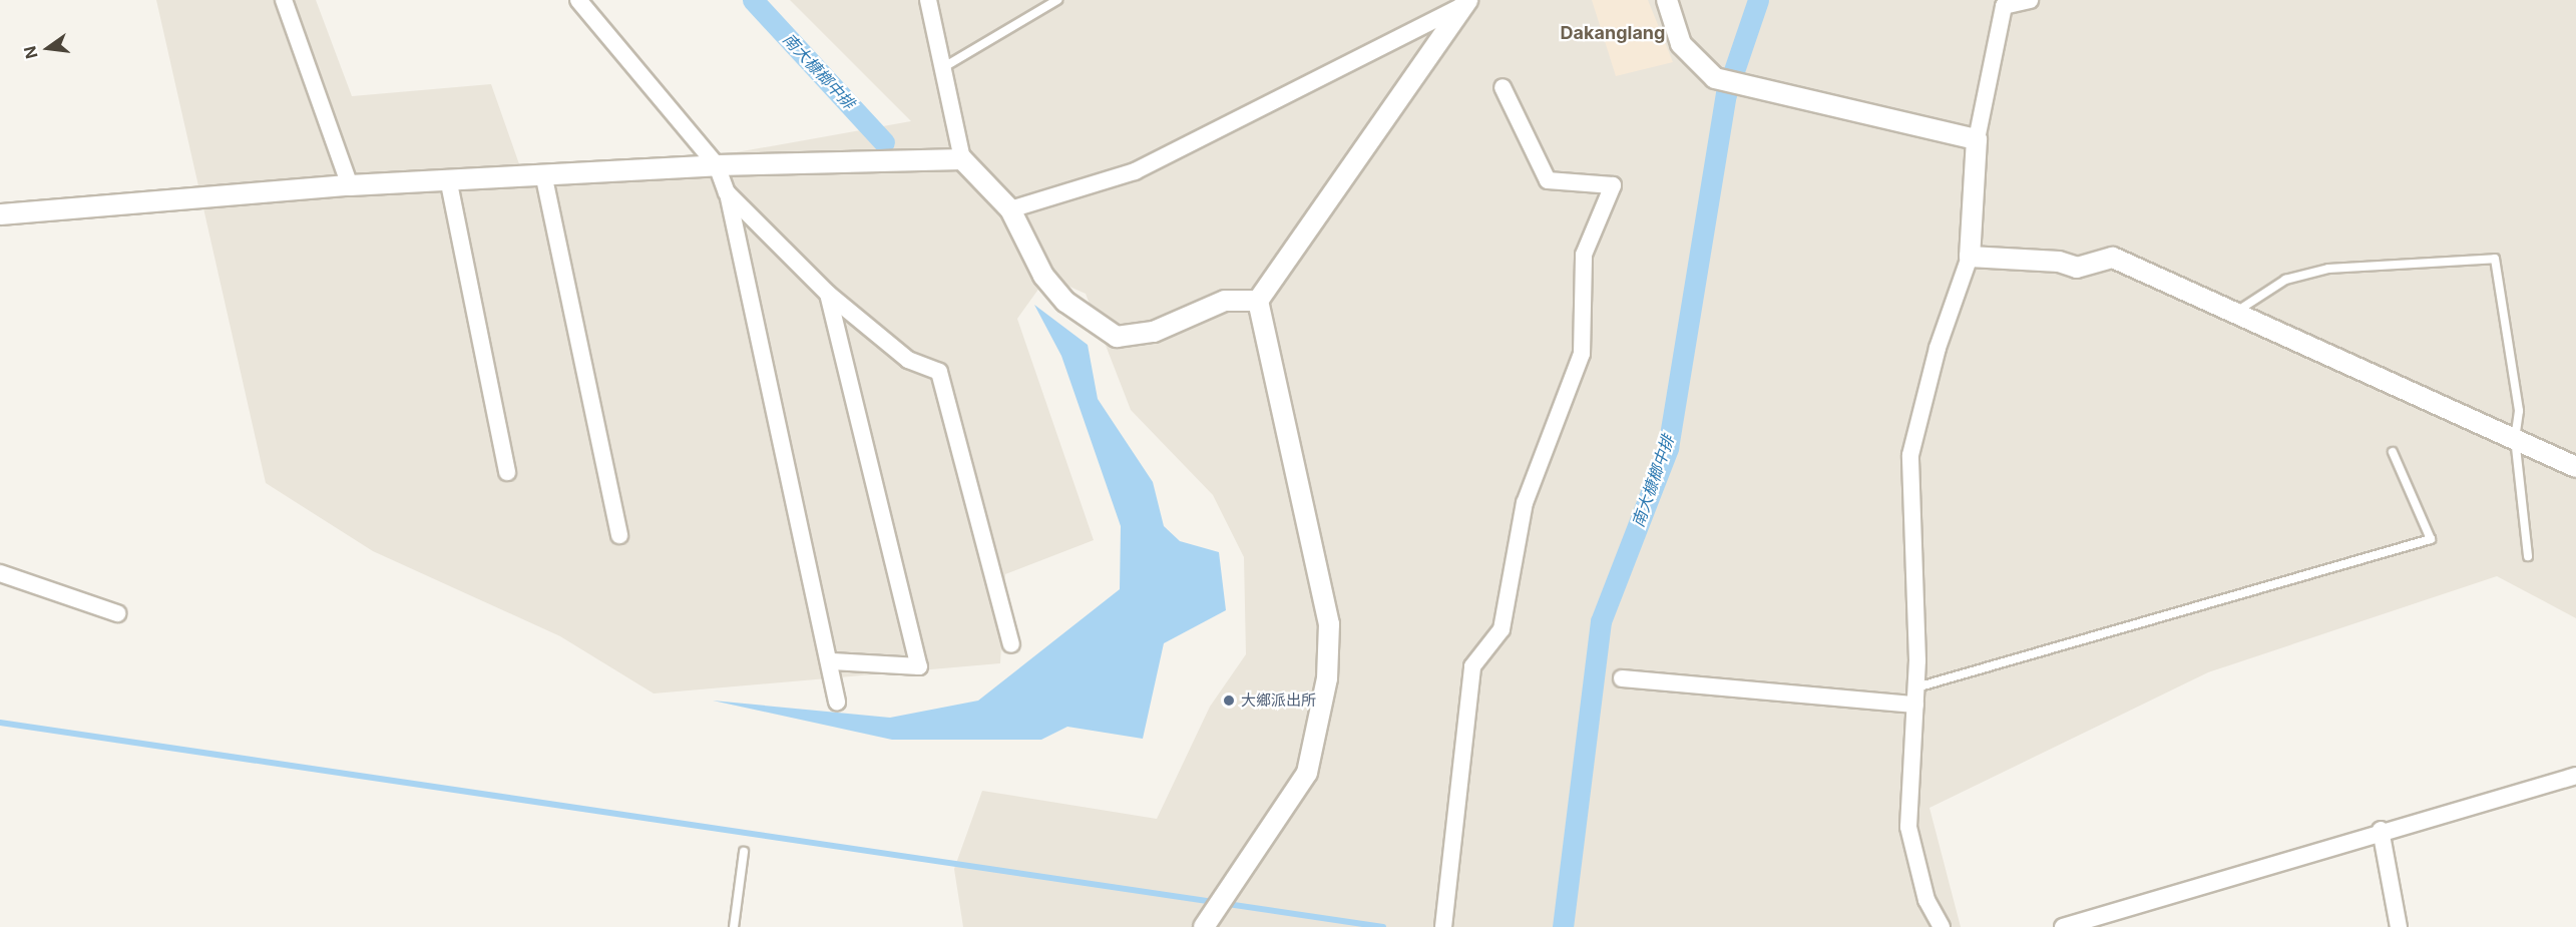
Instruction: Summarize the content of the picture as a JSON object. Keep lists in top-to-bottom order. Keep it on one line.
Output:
{"districts":["Dakanglang"],"water":["南大槺榔中排"],"places":["大鄉派出所"],"north":"left"}
